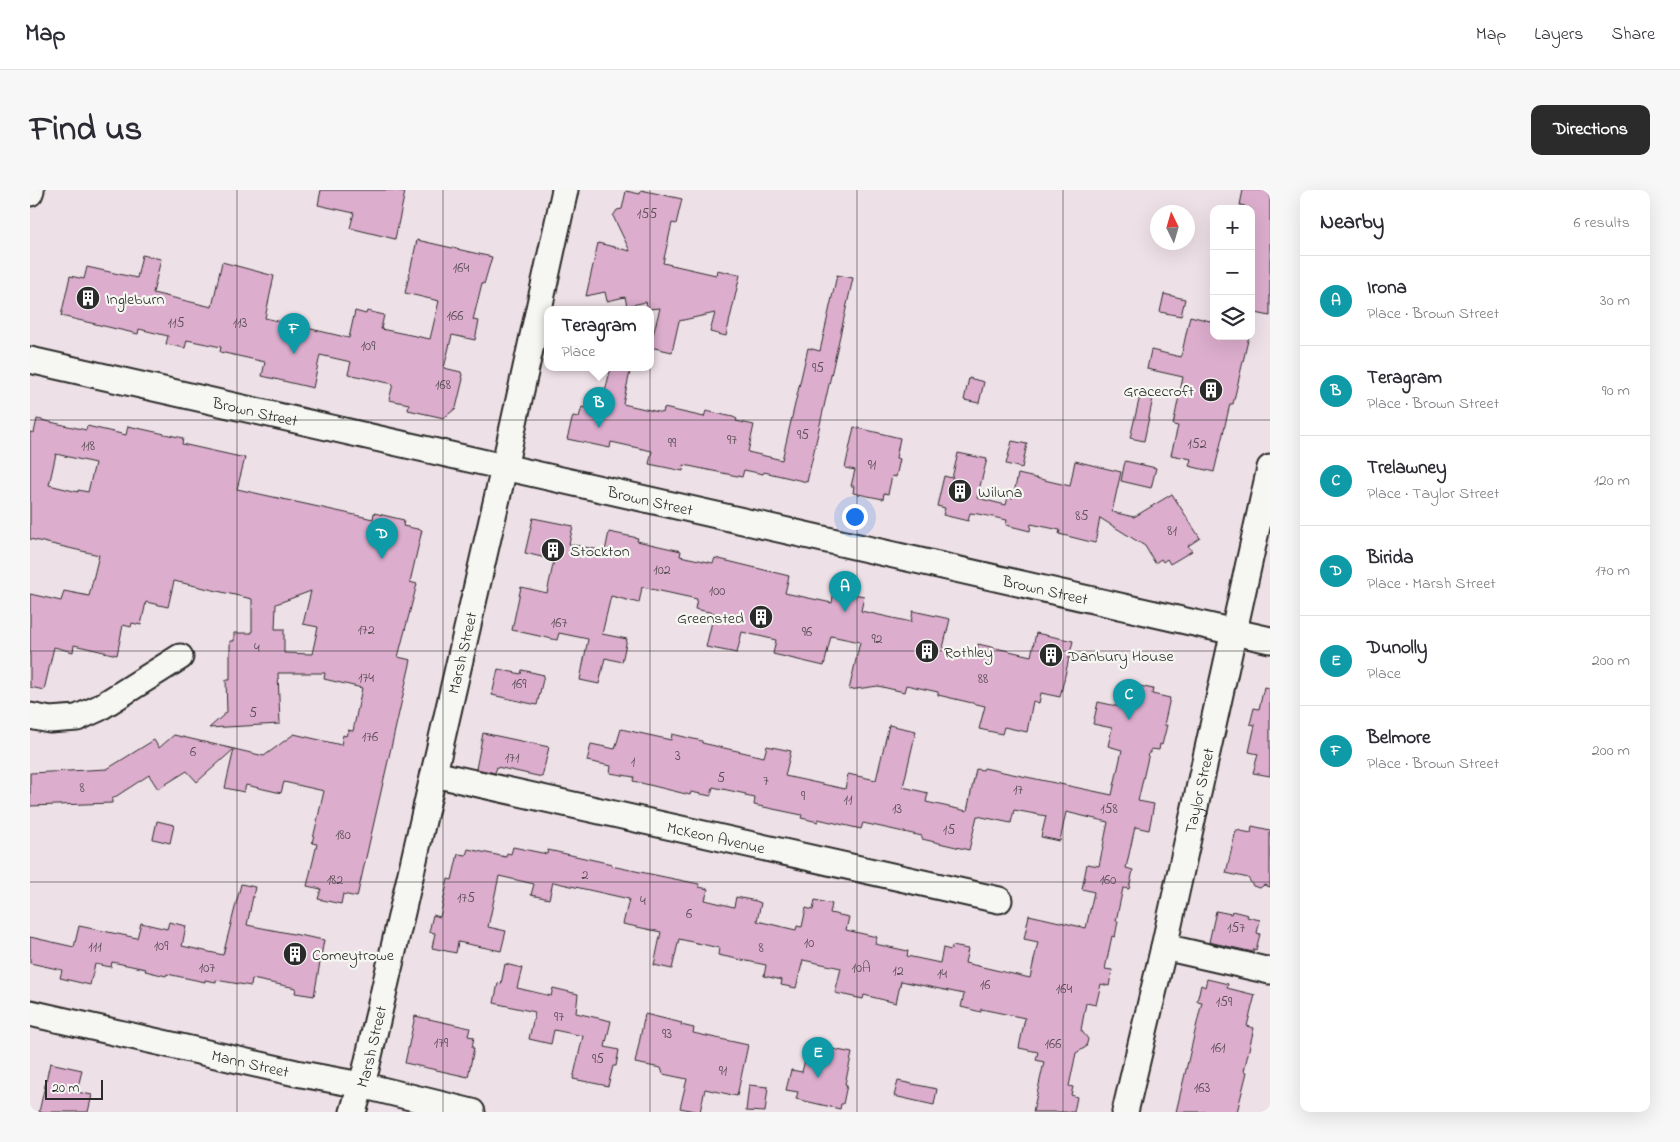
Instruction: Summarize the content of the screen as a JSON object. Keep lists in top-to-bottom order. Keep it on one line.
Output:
{"streets":{"street":["Brown Street","Marsh Street","Taylor Street","McKeon Avenue","Mann Street"]},"crossings":[["Brown Street","Marsh Street"],["Brown Street","Taylor Street"],["Marsh Street","McKeon Avenue"],["Marsh Street","Mann Street"]],"places":{"building":["Ingleburn","Gracecroft","Wiluna","Stockton","Greensted","Rothley","Danbury House","Comeytrowe"]},"house_numbers":["155","164","166","115","113","109","95","168","95","97","99","152","118","91","85","81","102","100","167","172","96","92","4","174","88","169","5","176","6","3","171","1","5","7","8","17","9","11","13","158","15","180","2","182","160","175","4","6","157","10","109","111","8","107","10A","12","14","16","164","159","97","93","179","166","161","95","91","163"],"scale_bar":"20 m","north":"top","page":{"header":"Map","nav":["Map","Layers","Share"],"title":"Find us","buttons":"Directions","heading":["Nearby","6 results"],"map_buttons":["+","−"],"list":[{"mark":"A","name":"Irona","note":"Place · Brown Street","value":"30 m"},{"mark":"B","name":"Teragram","note":"Place · Brown Street","value":"90 m"},{"mark":"C","name":"Trelawney","note":"Place · Taylor Street","value":"120 m"},{"mark":"D","name":"Birida","note":"Place · Marsh Street","value":"170 m"},{"mark":"E","name":"Dunolly","note":"Place","value":"200 m"},{"mark":"F","name":"Belmore","note":"Place · Brown Street","value":"200 m"}],"popup":["Teragram","Place"],"pins":["F","B","D","A","C","E"],"scale":"20 m"}}
